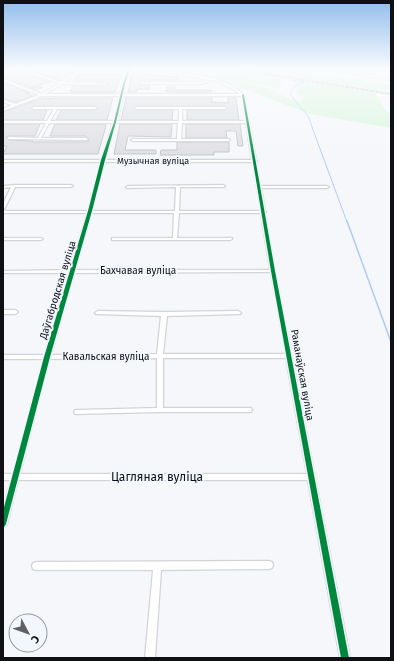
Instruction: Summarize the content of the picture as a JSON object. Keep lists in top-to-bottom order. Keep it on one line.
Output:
{"streets":{"street":["Музычная вуліца","Бахчавая вуліца","Даўгабродская вуліца","Кавальская вуліца","Раманаўская вуліца","Цагляная вуліца"]},"crossings":[["Музычная вуліца","Даўгабродская вуліца"],["Музычная вуліца","Раманаўская вуліца"],["Бахчавая вуліца","Даўгабродская вуліца"],["Бахчавая вуліца","Раманаўская вуліца"],["Даўгабродская вуліца","Кавальская вуліца"],["Даўгабродская вуліца","Цагляная вуліца"],["Кавальская вуліца","Раманаўская вуліца"],["Раманаўская вуліца","Цагляная вуліца"]],"north":"bottom right"}
